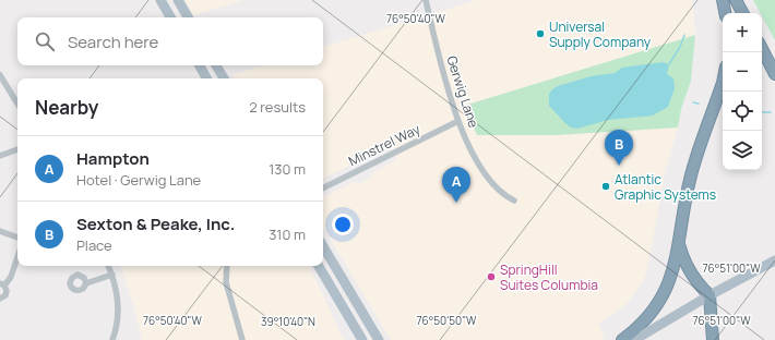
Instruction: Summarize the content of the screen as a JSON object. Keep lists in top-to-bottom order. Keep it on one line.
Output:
{"streets":{"street":["Gerwig Lane","Minstrel Way"]},"crossings":[["Gerwig Lane","Minstrel Way"]],"places":["Universal Supply Company","Atlantic Graphic Systems","SpringHill Suites Columbia"],"page":{"map_buttons":["+","−"],"search":"Search here","heading":["Nearby","2 results"],"pins":["B","A"],"list":[{"mark":"A","name":"Hampton","note":"Hotel · Gerwig Lane","value":"130 m"},{"mark":"B","name":"Sexton & Peake, Inc.","note":"Place","value":"310 m"}]},"coordinates":["76°50'40\"W","76°51'00\"W","76°50'50\"W","39°10'40\"N"]}
